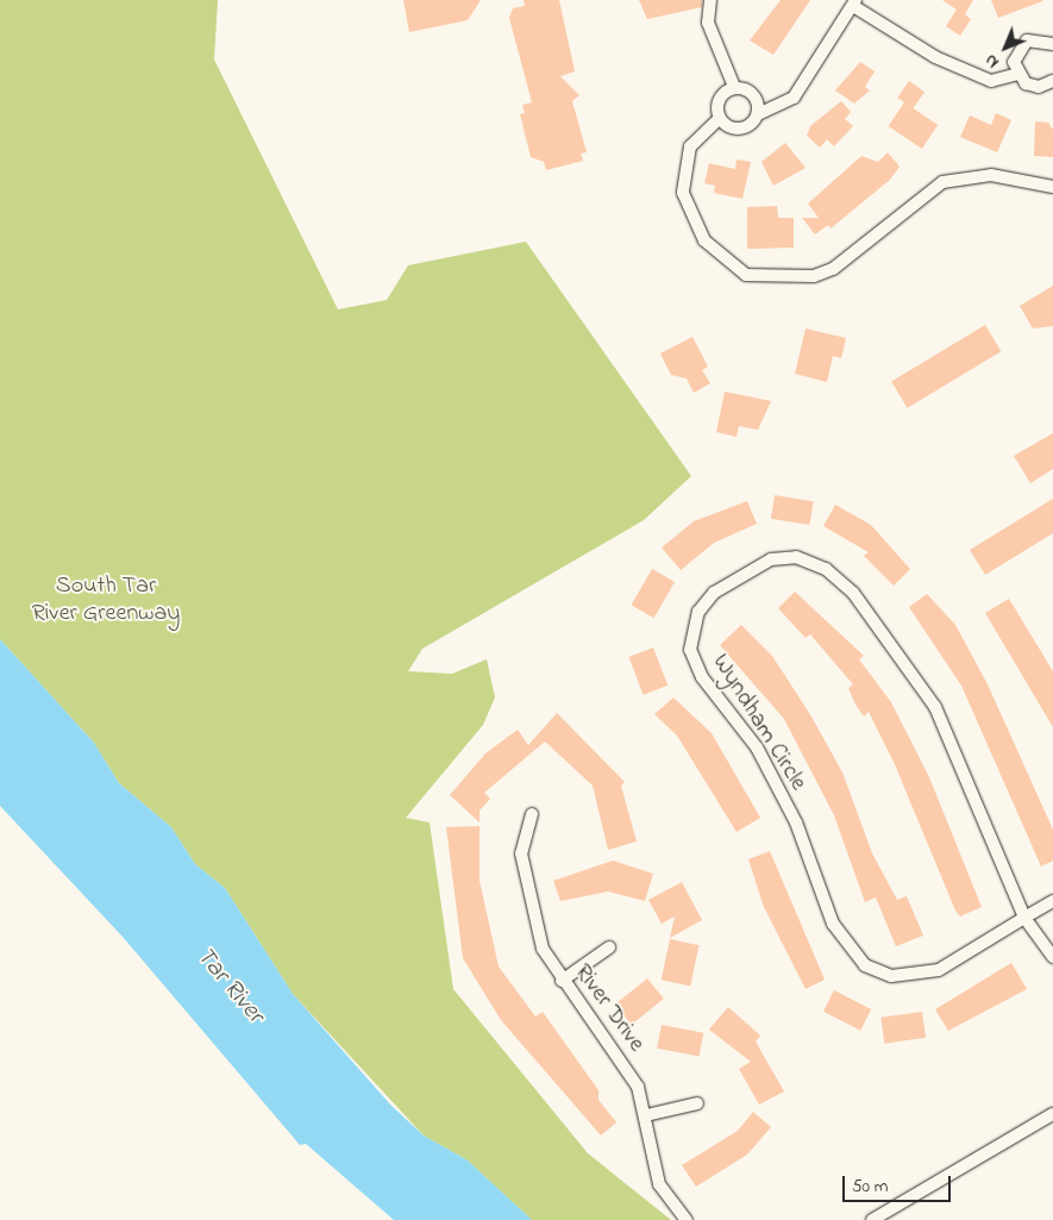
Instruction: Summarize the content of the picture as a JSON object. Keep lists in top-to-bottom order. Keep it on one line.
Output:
{"streets":{"street":["Wyndham Circle","River Drive"]},"water":["Tar River"],"parks":["South Tar River Greenway"],"scale_bar":"50 m","north":"bottom left"}
